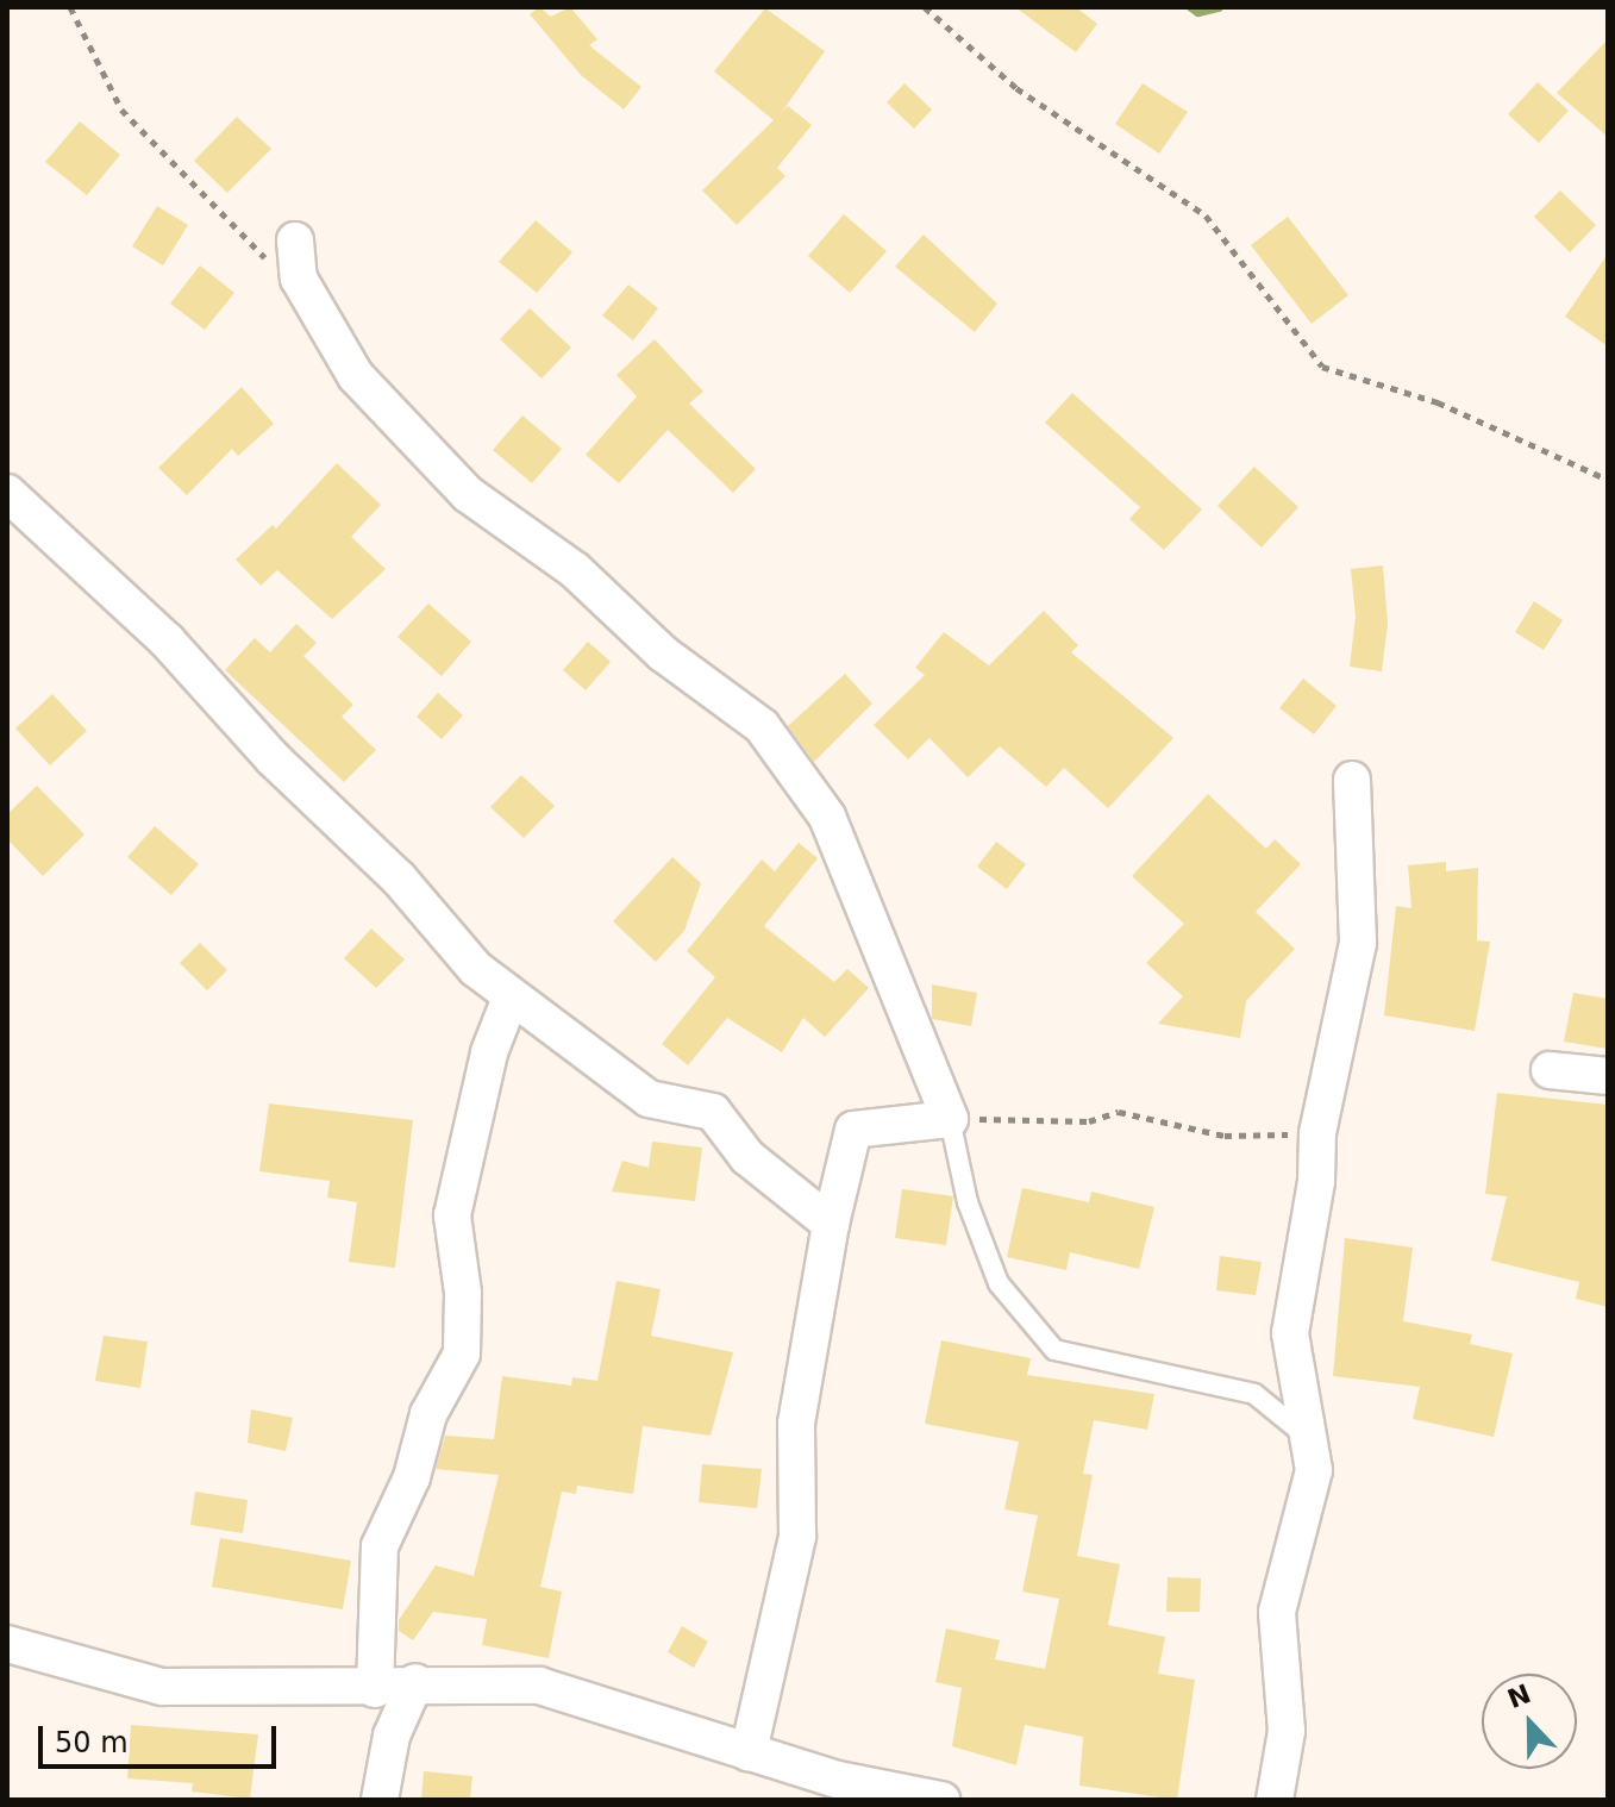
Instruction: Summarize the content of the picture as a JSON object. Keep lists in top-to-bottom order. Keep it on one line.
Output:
{"scale_bar":"50 m","north":"top"}
